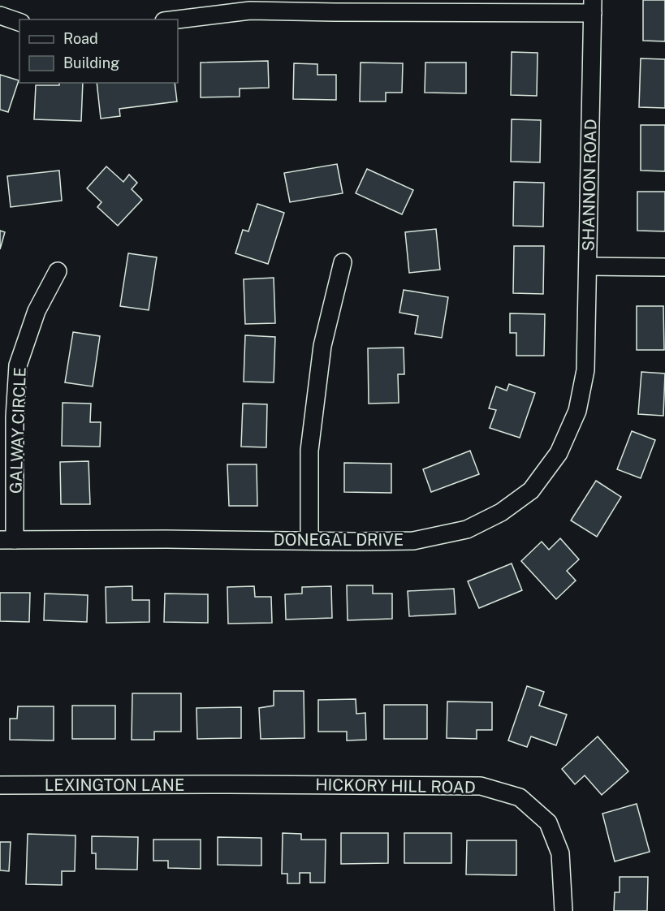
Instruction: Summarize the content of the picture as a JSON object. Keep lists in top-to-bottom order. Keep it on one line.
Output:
{"streets":{"street":["SHANNON ROAD","GALWAY CIRCLE","DONEGAL DRIVE","LEXINGTON LANE","HICKORY HILL ROAD"]},"crossings":[["SHANNON ROAD","DONEGAL DRIVE"],["GALWAY CIRCLE","DONEGAL DRIVE"],["LEXINGTON LANE","HICKORY HILL ROAD"]],"legend":["Road","Building"]}
